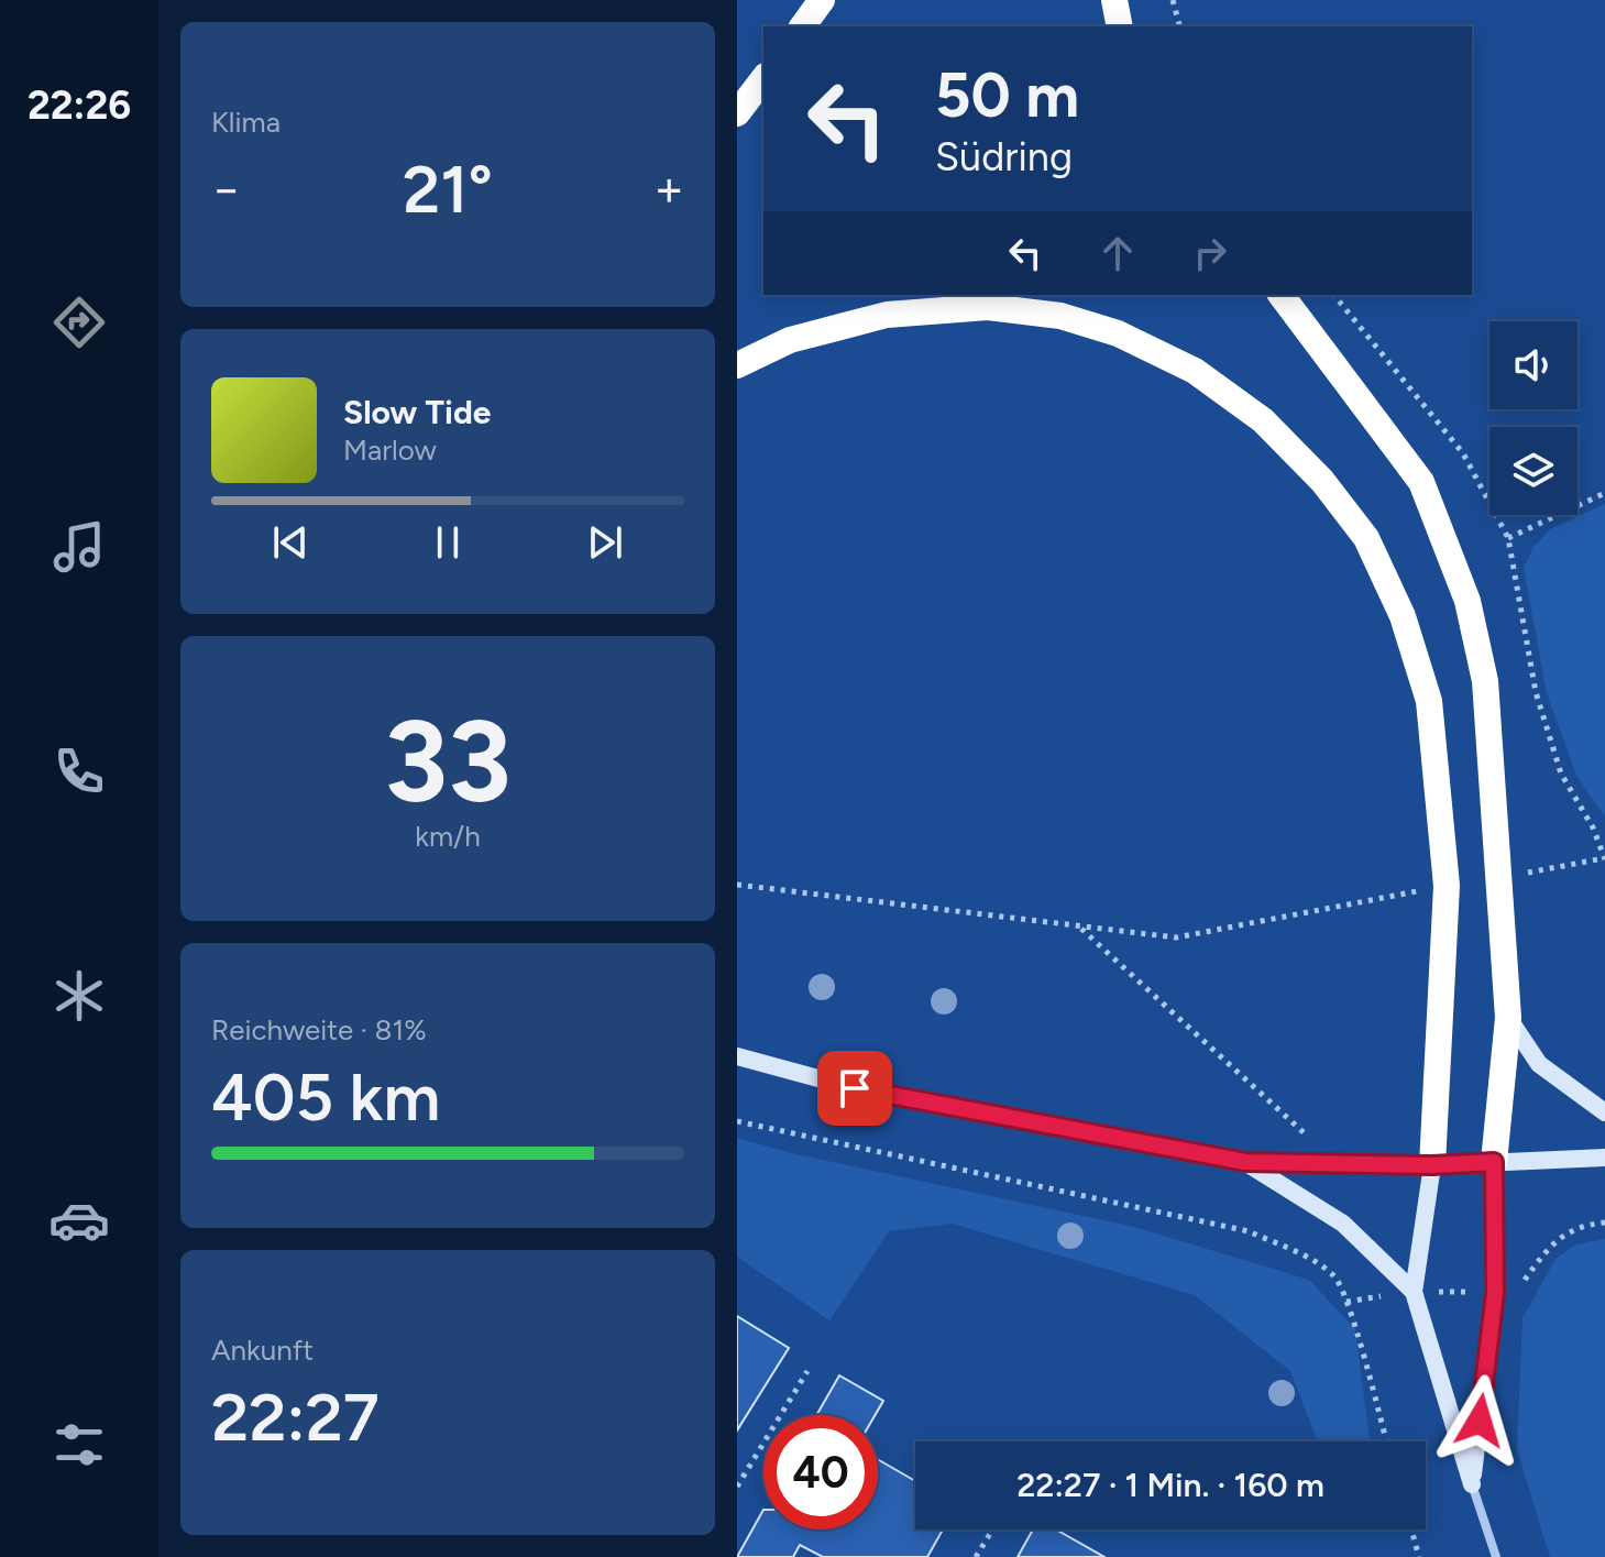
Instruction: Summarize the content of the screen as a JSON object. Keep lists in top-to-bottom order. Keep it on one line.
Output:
{"page":{"tabs":"22:26","tile":["Klima",["33","km/h"],["Reichweite · 81%","405 km"],["Ankunft","22:27"]],"turn":["50 m","Südring"],"heat":["−","21°","+"],"song":["Slow Tide","Marlow"],"limit":"40","trip":"22:27 · 1 Min. · 160 m"}}
